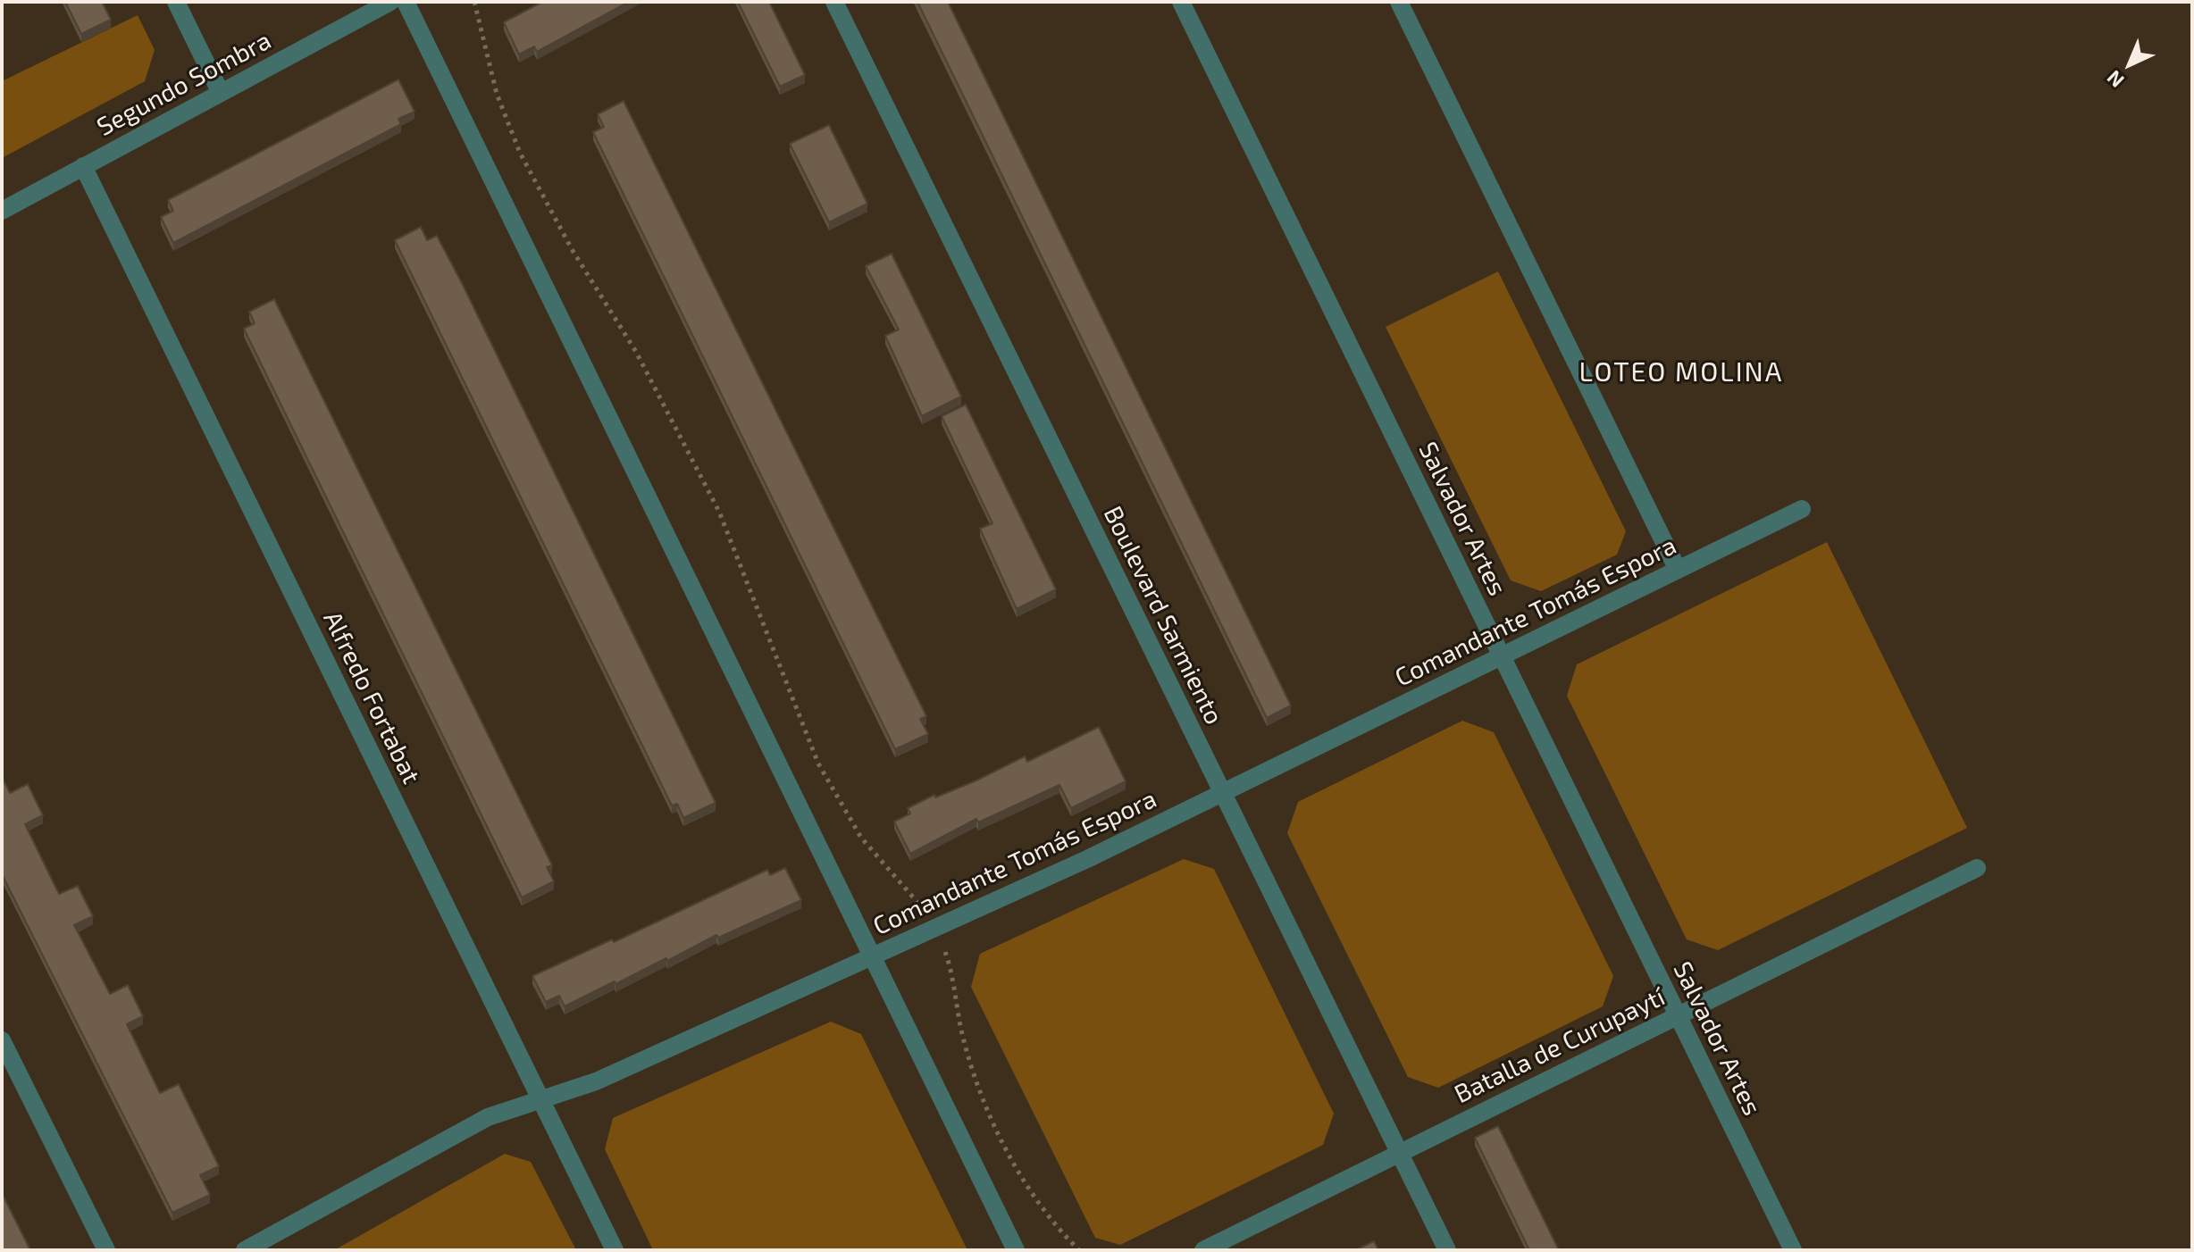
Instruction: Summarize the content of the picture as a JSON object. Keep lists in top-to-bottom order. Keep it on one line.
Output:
{"streets":{"street":["Segundo Sombra","Salvador Artes","Comandante Tomás Espora","Boulevard Sarmiento","Alfredo Fortabat","Batalla de Curupaytí"]},"crossings":[["Segundo Sombra","Alfredo Fortabat"],["Salvador Artes","Comandante Tomás Espora"],["Salvador Artes","Batalla de Curupaytí"],["Comandante Tomás Espora","Boulevard Sarmiento"],["Comandante Tomás Espora","Alfredo Fortabat"],["Boulevard Sarmiento","Batalla de Curupaytí"]],"districts":["LOTEO MOLINA"],"north":"bottom left"}
